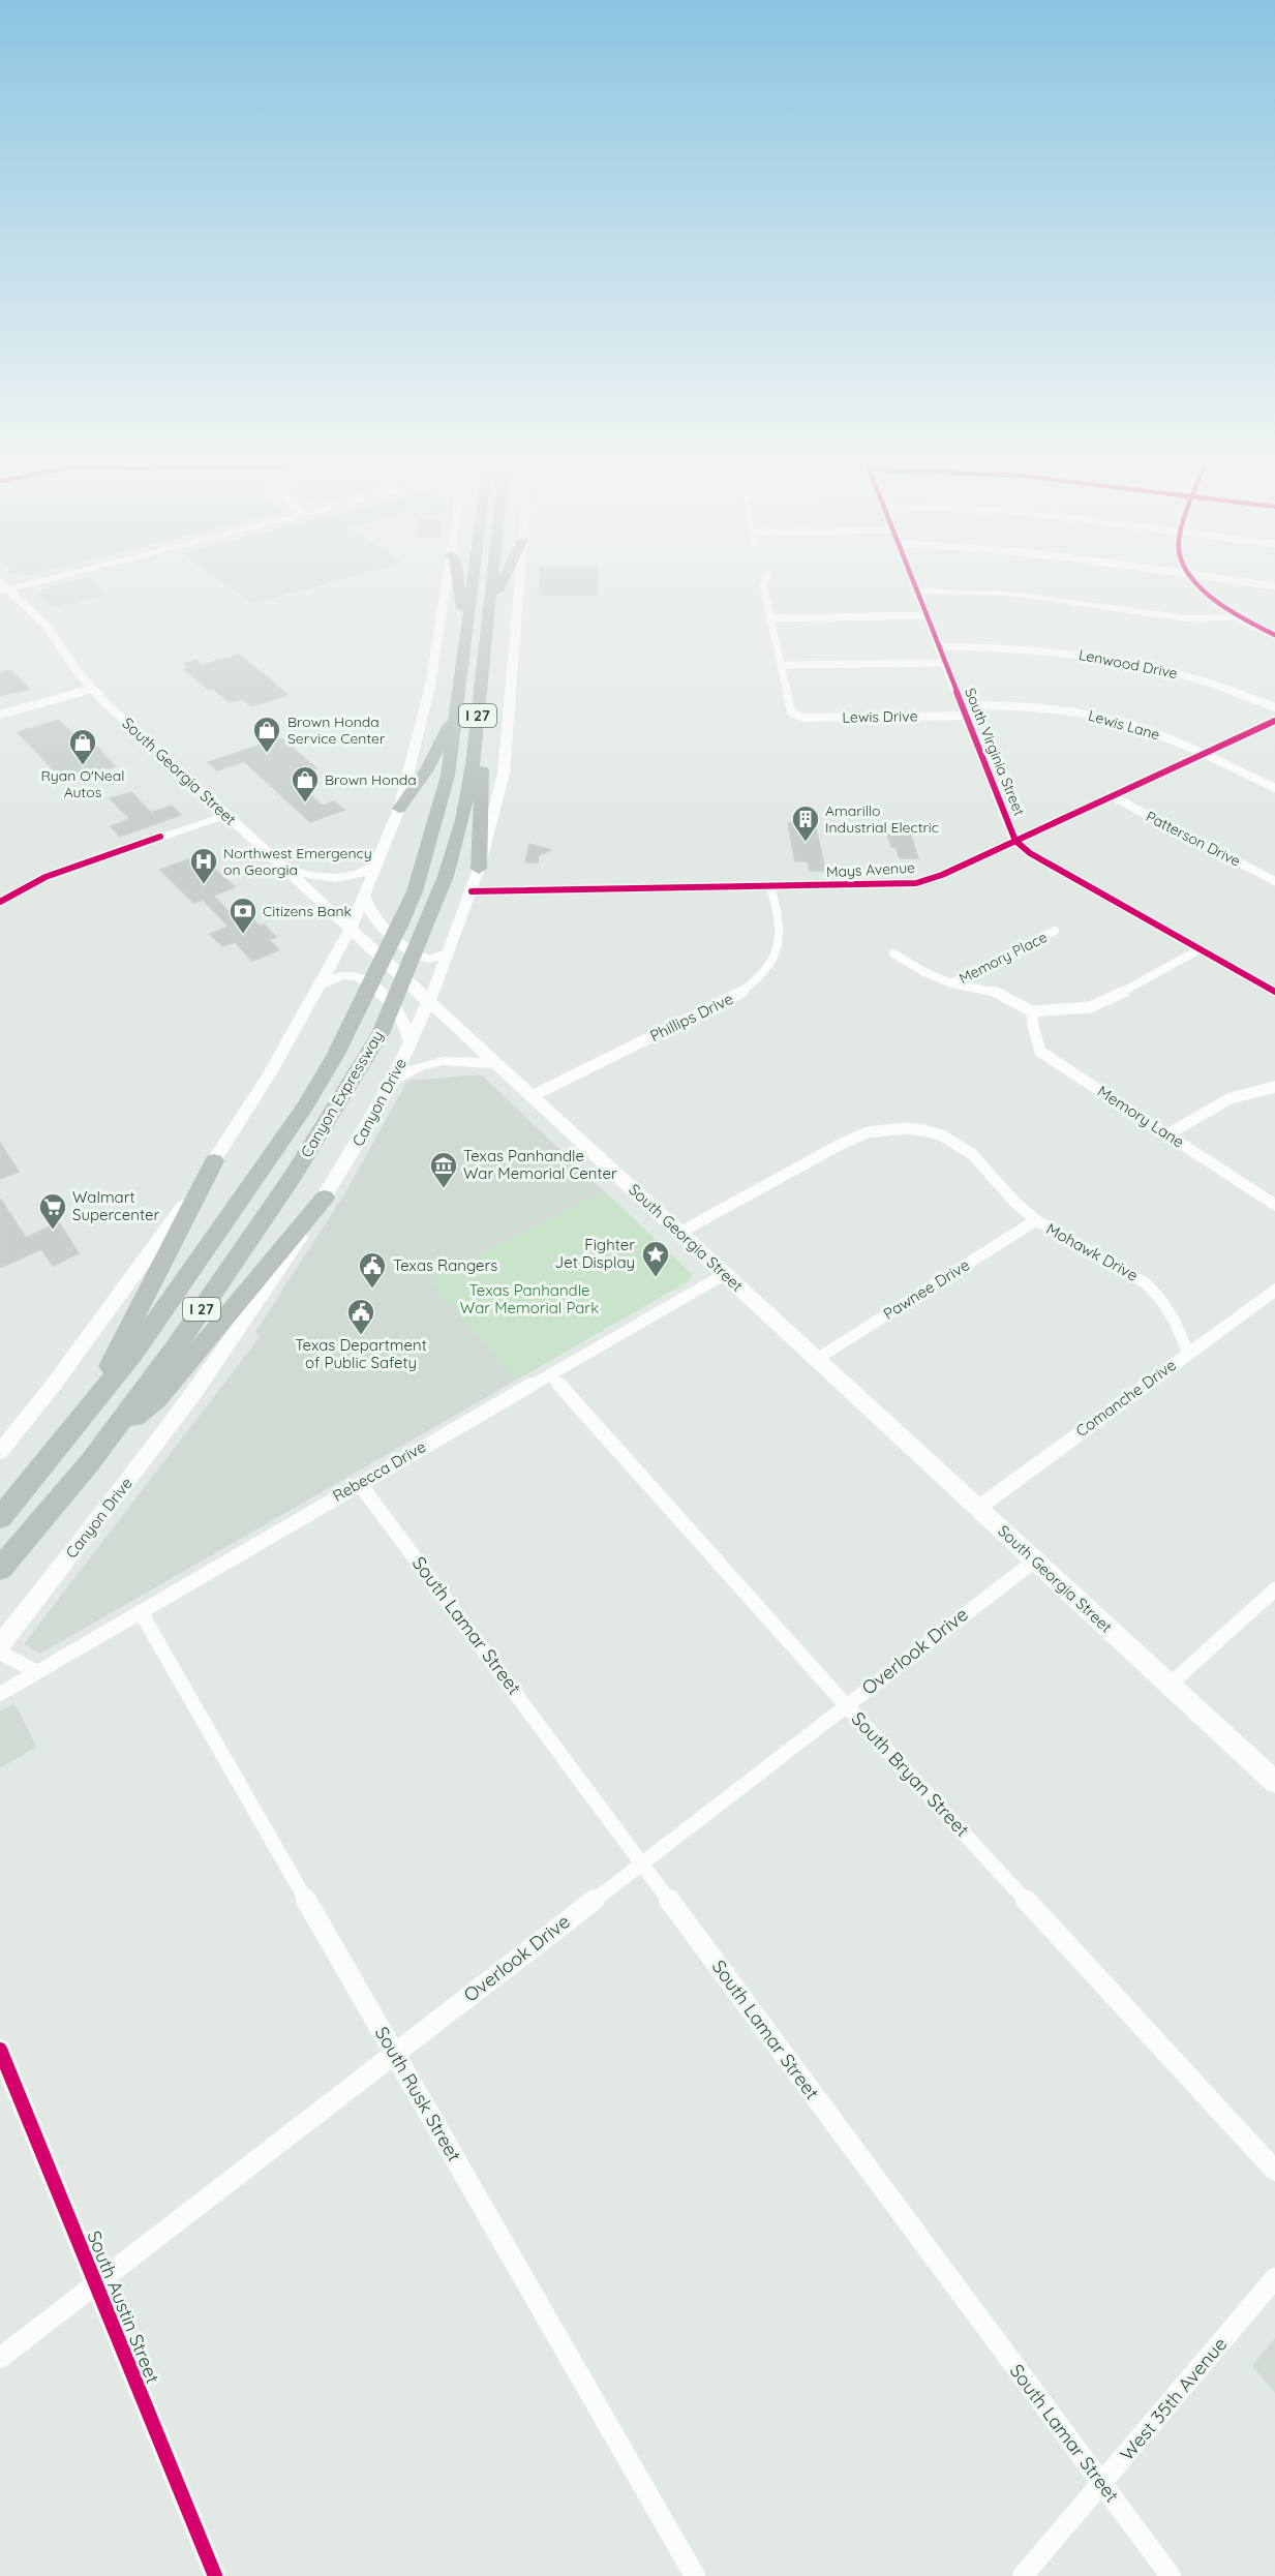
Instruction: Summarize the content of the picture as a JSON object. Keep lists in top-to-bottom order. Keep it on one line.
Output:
{"streets":{"highway":["I 27","Canyon Expressway"],"main road":["South Georgia Street","Canyon Drive"],"street":["Lenwood Drive","Lewis Drive","Lewis Lane","South Virginia Street","Patterson Drive","Mays Avenue","Memory Place","Phillips Drive","Memory Lane","Mohawk Drive","Pawnee Drive","Comanche Drive","Rebecca Drive","South Lamar Street","Overlook Drive","South Bryan Street","South Rusk Street","South Austin Street","West 35th Avenue"]},"crossings":[["Lenwood Drive","South Virginia Street"],["Lewis Drive","Lewis Lane"],["Lewis Drive","South Virginia Street"],["Lewis Lane","South Virginia Street"],["Lewis Lane","Mays Avenue"],["South Virginia Street","Mays Avenue"],["South Georgia Street","Phillips Drive"],["South Georgia Street","Canyon Drive"],["South Georgia Street","Mohawk Drive"],["South Georgia Street","Pawnee Drive"],["South Georgia Street","Comanche Drive"],["South Georgia Street","Rebecca Drive"],["South Georgia Street","Overlook Drive"],["Patterson Drive","Mays Avenue"],["Mays Avenue","Phillips Drive"],["Mays Avenue","Canyon Drive"],["Mohawk Drive","Pawnee Drive"],["Mohawk Drive","Comanche Drive"],["Rebecca Drive","South Lamar Street"],["Rebecca Drive","South Bryan Street"],["Rebecca Drive","South Rusk Street"],["South Lamar Street","Overlook Drive"],["South Lamar Street","West 35th Avenue"],["Overlook Drive","South Bryan Street"],["Overlook Drive","South Rusk Street"],["Overlook Drive","South Austin Street"]],"parks":["Texas Panhandle War Memorial Park"],"places":{"shop":["Brown Honda Service Center","Ryan O'Neal Autos","Brown Honda"],"building":["Amarillo Industrial Electric"],"hospital":["Northwest Emergency on Georgia"],"bank":["Citizens Bank"],"museum":["Texas Panhandle War Memorial Center"],"supermarket":["Walmart Supercenter"],"place":["Fighter Jet Display"],"public building":["Texas Rangers","Texas Department of Public Safety"]}}
